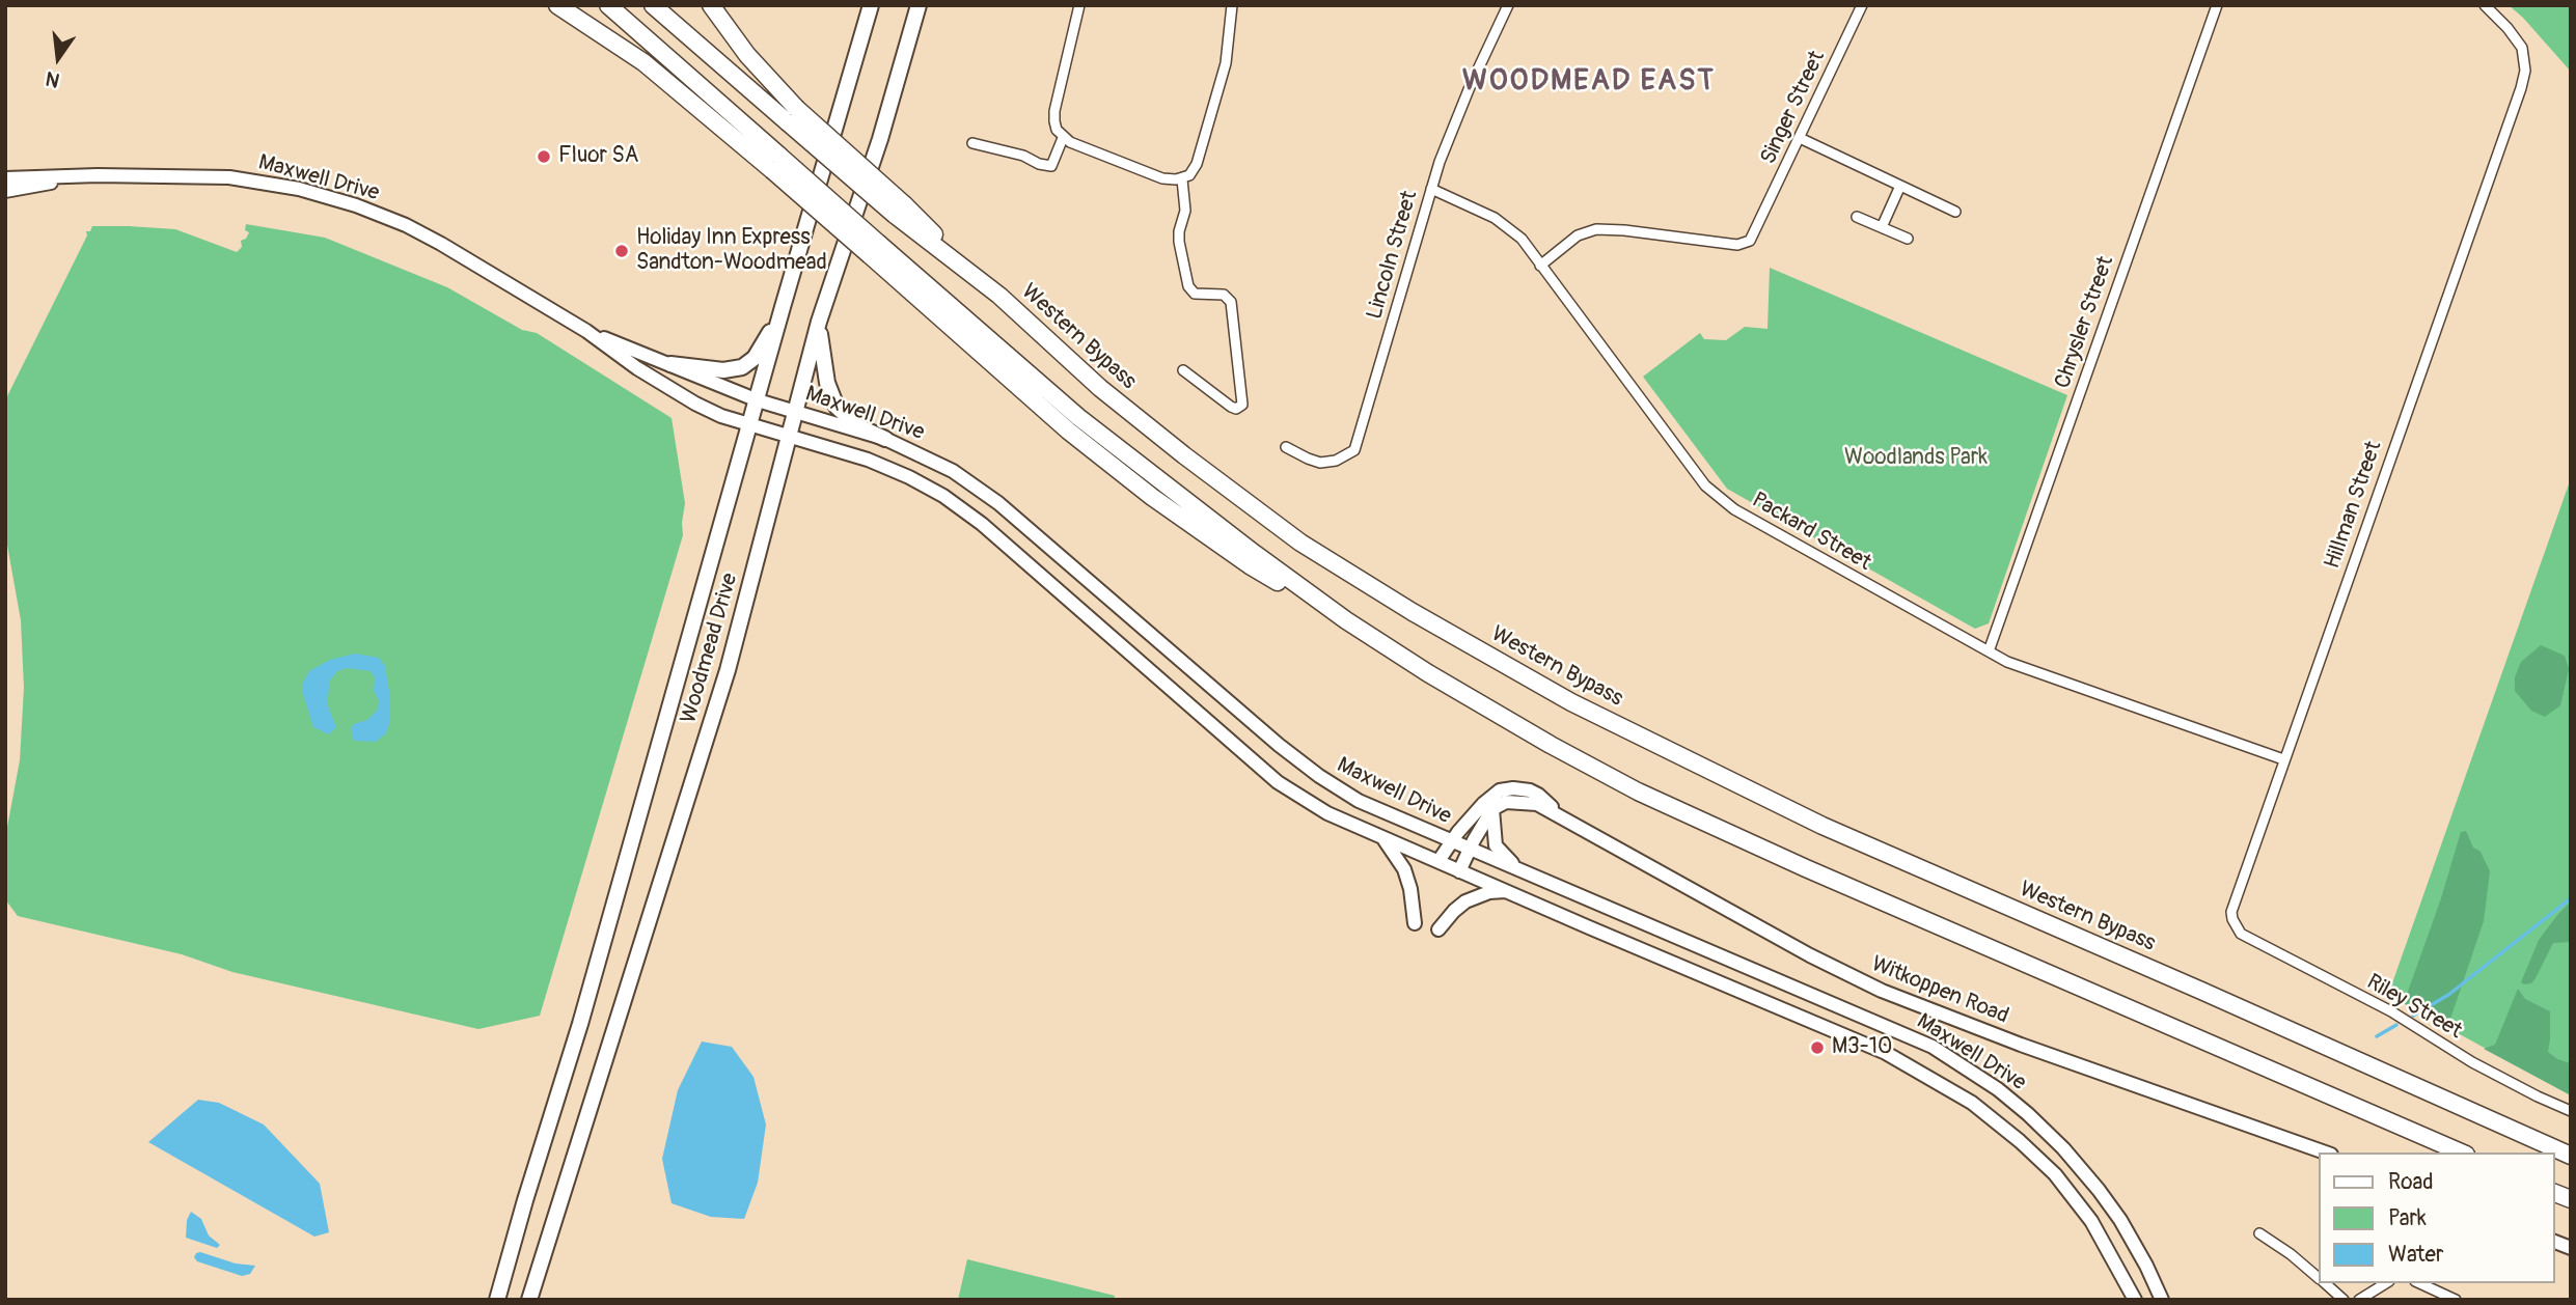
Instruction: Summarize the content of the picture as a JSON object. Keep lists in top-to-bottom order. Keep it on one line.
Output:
{"streets":{"highway":["Western Bypass"],"main road":["Maxwell Drive","Woodmead Drive","Witkoppen Road"],"street":["Singer Street","Lincoln Street","Chrysler Street","Hillman Street","Packard Street","Riley Street"]},"crossings":[["Singer Street","Packard Street"],["Maxwell Drive","Woodmead Drive"],["Maxwell Drive","Witkoppen Road"],["Lincoln Street","Packard Street"],["Chrysler Street","Packard Street"],["Hillman Street","Packard Street"],["Hillman Street","Riley Street"]],"districts":["WOODMEAD EAST"],"parks":["Woodlands Park"],"places":["Fluor SA","Holiday Inn Express Sandton-Woodmead","M3-10"],"legend":["Road","Park","Water"],"north":"bottom"}
